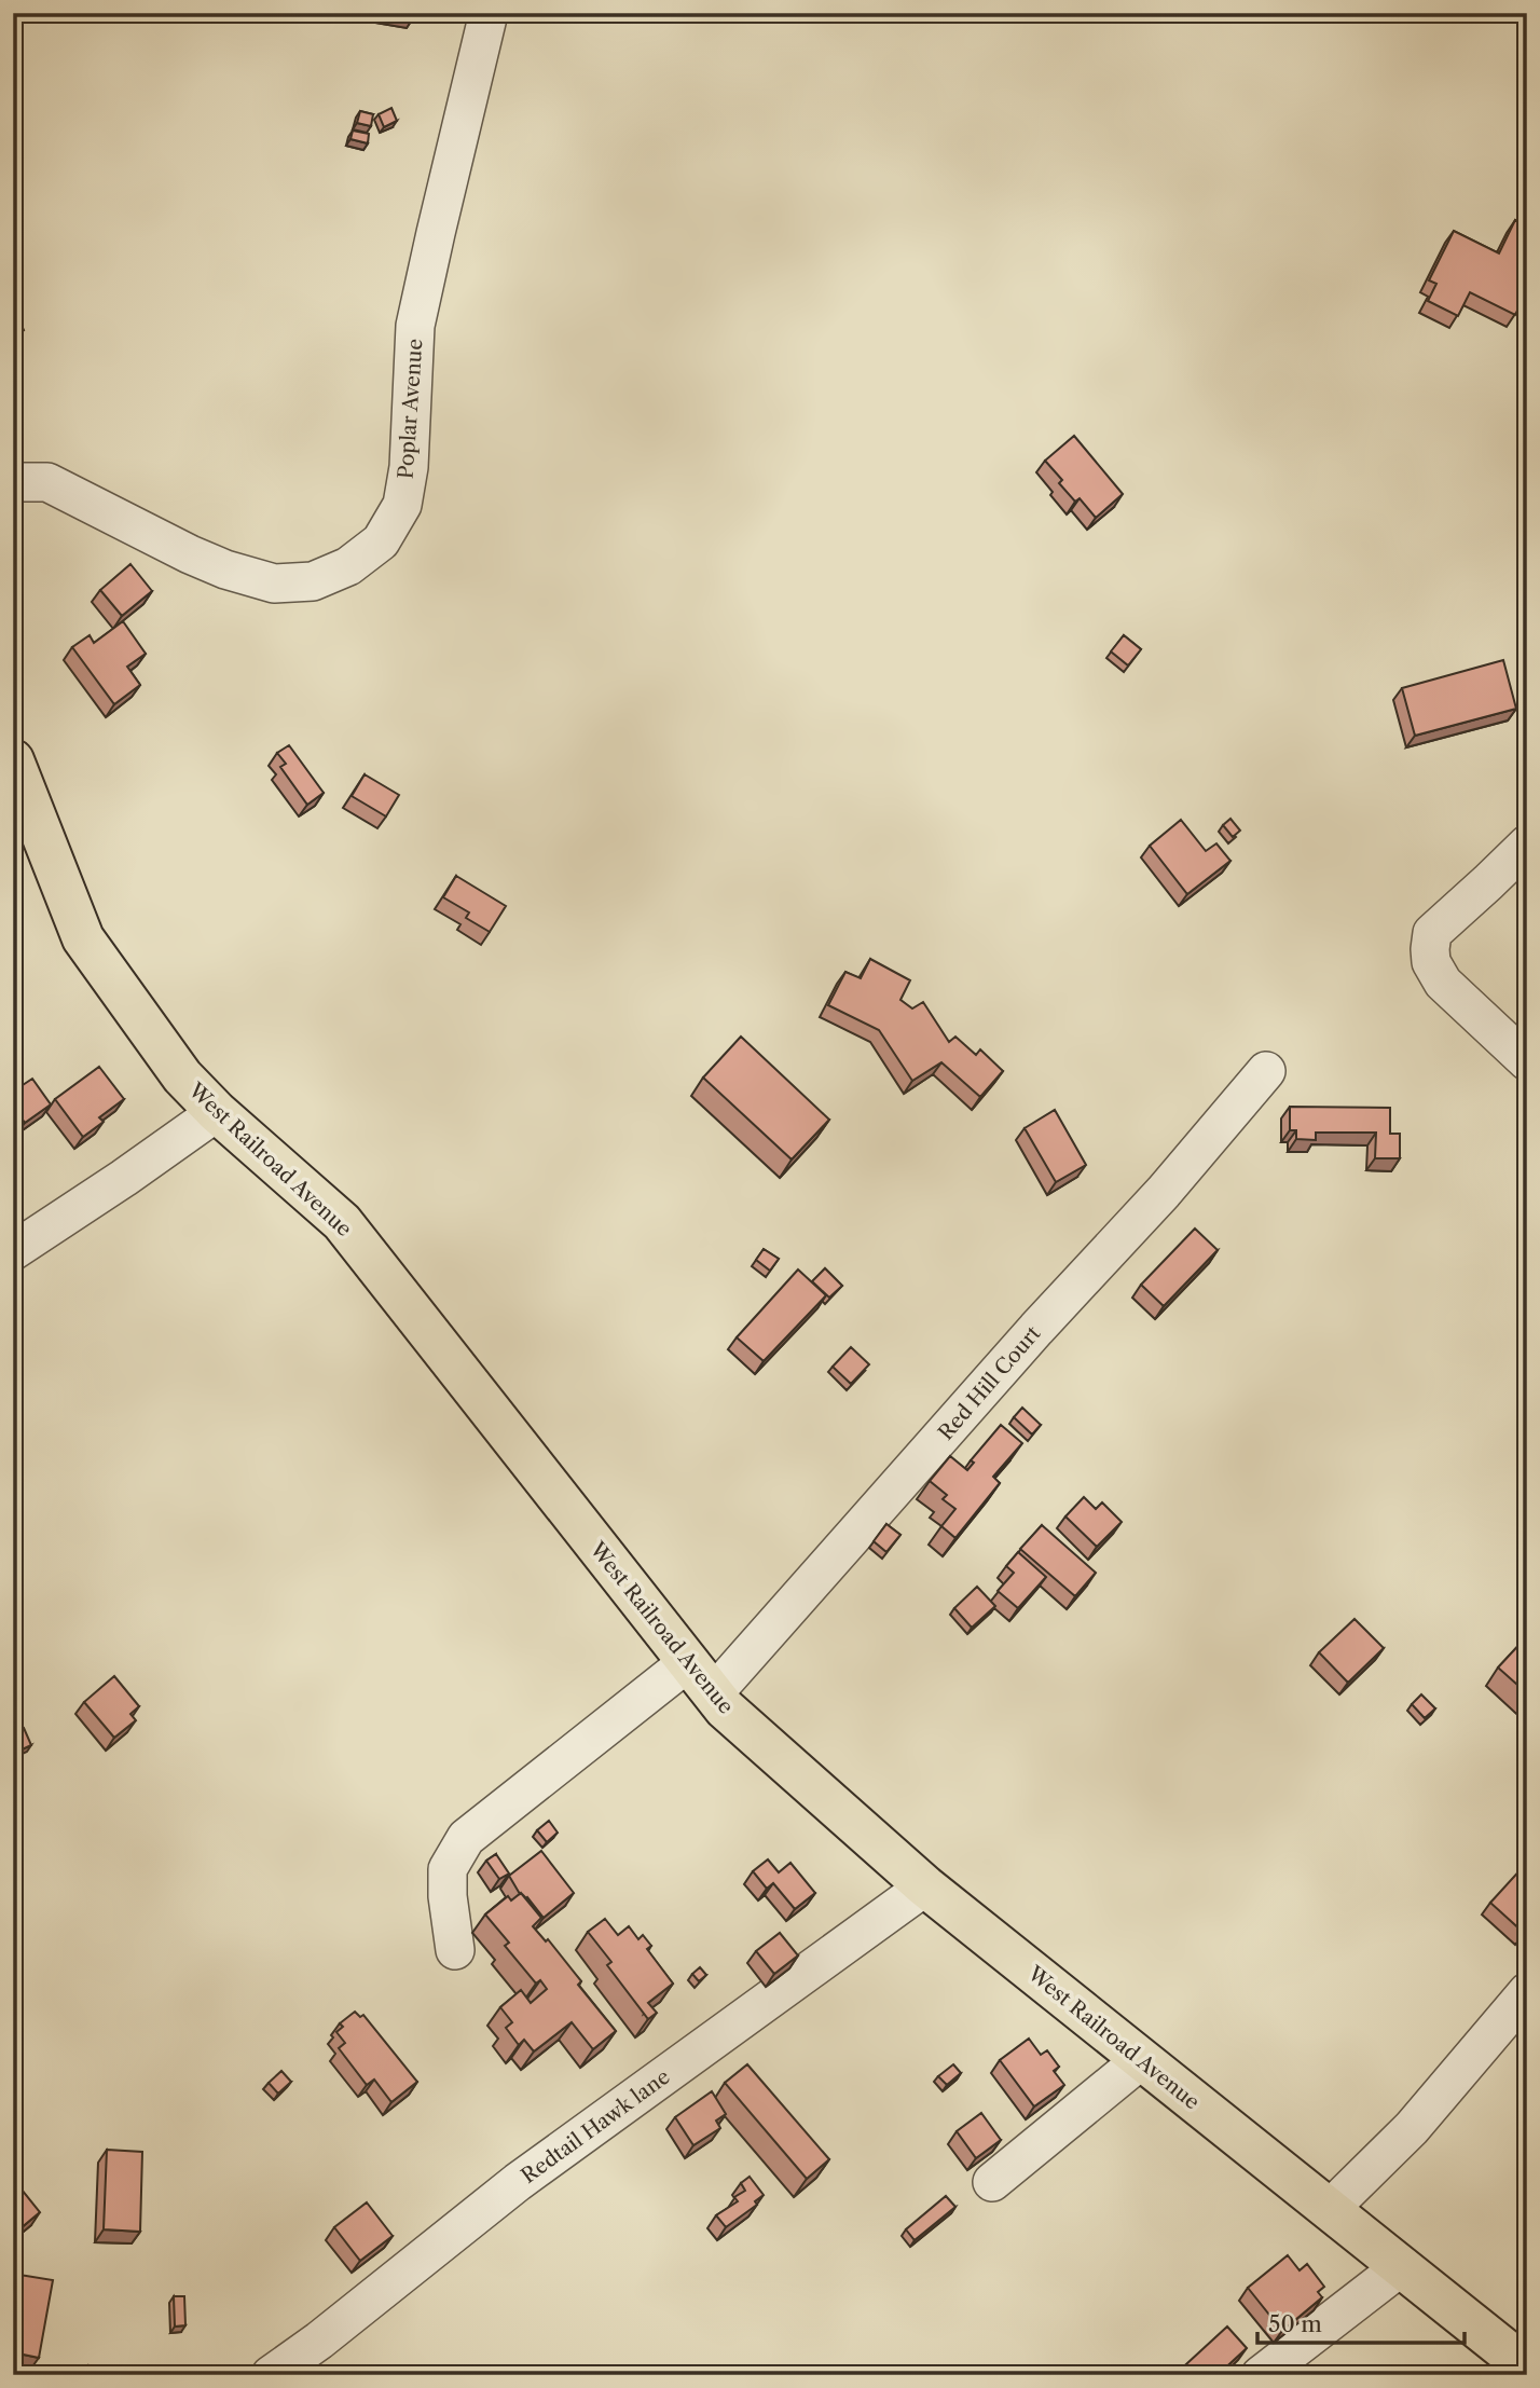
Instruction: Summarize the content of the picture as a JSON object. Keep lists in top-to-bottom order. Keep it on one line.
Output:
{"streets":{"main road":["West Railroad Avenue"],"street":["Poplar Avenue","Red Hill Court","Redtail Hawk lane"]},"crossings":[["West Railroad Avenue","Red Hill Court"],["West Railroad Avenue","Redtail Hawk lane"]],"scale_bar":"50 m"}
